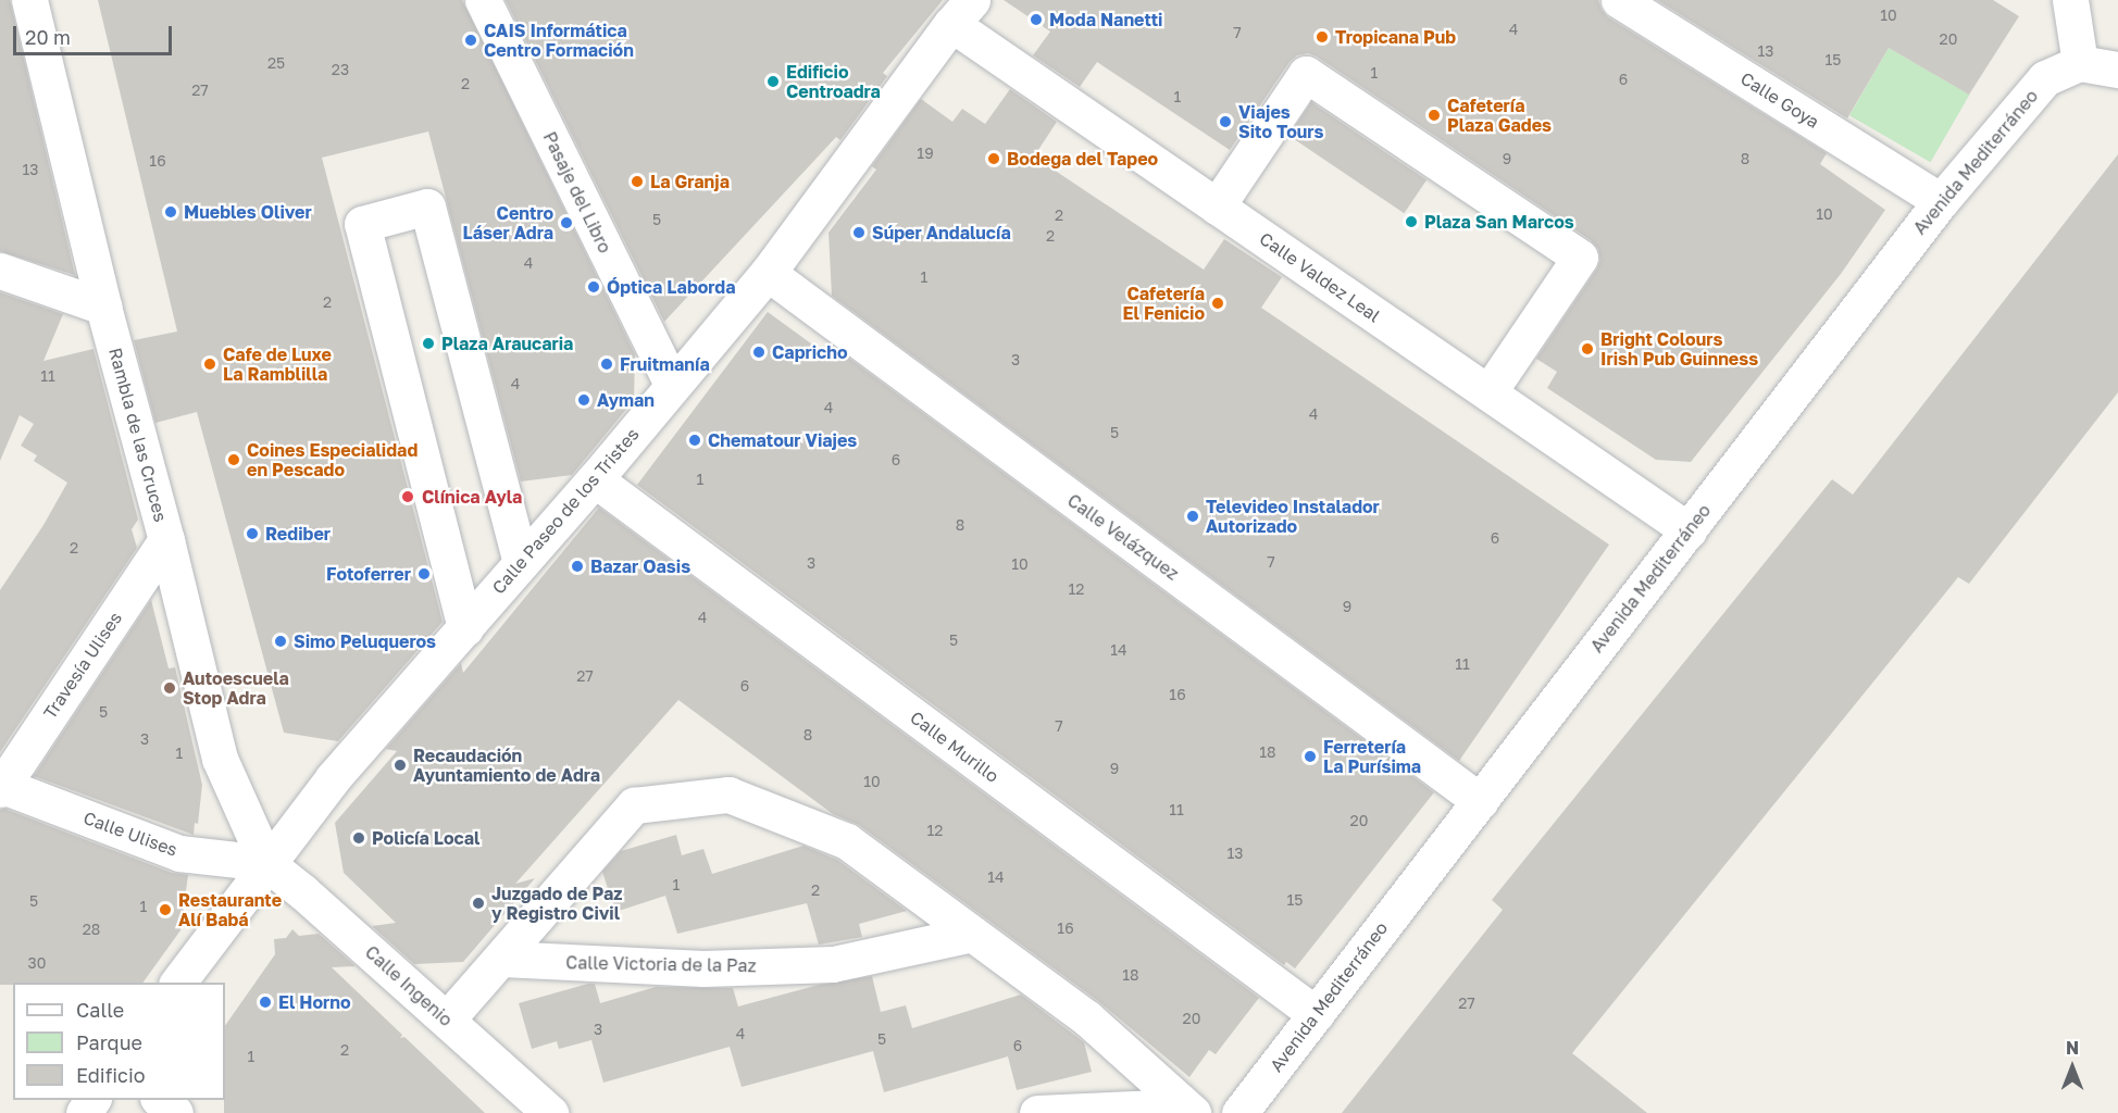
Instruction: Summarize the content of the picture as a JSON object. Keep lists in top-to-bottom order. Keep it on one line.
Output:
{"streets":{"street":["Calle Goya","Avenida Mediterráneo","Pasaje del Libro","Calle Valdez Leal","Rambla de las Cruces","Calle Paseo de los Tristes","Calle Velázquez","Travesía Ulises","Calle Murillo","Calle Ulises","Calle Victoria de la Paz","Calle Ingenio"]},"crossings":[["Calle Goya","Avenida Mediterráneo"],["Avenida Mediterráneo","Calle Valdez Leal"],["Avenida Mediterráneo","Calle Velázquez"],["Avenida Mediterráneo","Calle Murillo"],["Pasaje del Libro","Calle Paseo de los Tristes"],["Calle Valdez Leal","Calle Paseo de los Tristes"],["Rambla de las Cruces","Calle Paseo de los Tristes"],["Rambla de las Cruces","Travesía Ulises"],["Rambla de las Cruces","Calle Ulises"],["Rambla de las Cruces","Calle Ingenio"],["Calle Paseo de los Tristes","Calle Velázquez"],["Calle Paseo de los Tristes","Calle Murillo"],["Calle Paseo de los Tristes","Calle Ulises"],["Calle Paseo de los Tristes","Calle Ingenio"],["Travesía Ulises","Calle Ulises"],["Calle Ulises","Calle Ingenio"]],"places":["Moda Nanetti","Tropicana Pub","CAIS Informática Centro Formación","Edificio Centroadra","Cafetería Plaza Gades","Viajes Sito Tours","Bodega del Tapeo","La Granja","Muebles Oliver","Plaza San Marcos","Centro Láser Adra","Súper Andalucía","Óptica Laborda","Cafetería El Fenicio","Plaza Araucaria","Bright Colours Irish Pub Guinness","Capricho","Cafe de Luxe La Ramblilla","Fruitmanía","Ayman","Chematour Viajes","Coines Especialidad en Pescado","Clínica Ayla","Televideo Instalador Autorizado","Rediber","Bazar Oasis","Fotoferrer","Simo Peluqueros","Autoescuela Stop Adra","Ferretería La Purísima","Recaudación Ayuntamiento de Adra","Policía Local","Juzgado de Paz y Registro Civil","Restaurante Alí Babá","El Horno"],"house_numbers":["10","4","7","20","13","15","25","23","1","6","2","27","1","19","9","8","16","13","10","2","5","2","4","1","2","3","11","4","4","4","5","6","1","8","6","2","7","3","10","12","9","4","5","14","11","27","6","16","5","7","8","3","18","1","9","10","11","20","12","13","14","1","2","15","5","1","16","28","30","18","27","20","3","4","5","6","2","1"],"legend":["Calle","Parque","Edificio"],"scale_bar":"20 m","north":"top"}
